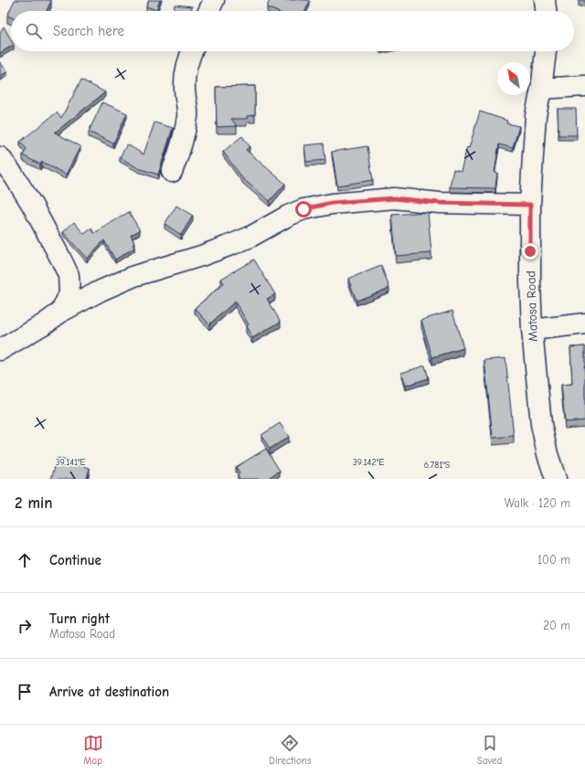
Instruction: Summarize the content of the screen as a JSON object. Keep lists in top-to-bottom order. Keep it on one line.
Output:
{"streets":{"street":["Matosa Road"]},"north":"top left","page":{"search":"Search here","heading":["2 min","Walk · 120 m"],"list":[["Continue","100 m"],["Turn right","Matosa Road","20 m"],"Arrive at destination"],"nav":["Map","Directions","Saved"]},"coordinates":["39.141°E","39.142°E","6.781°S"]}
